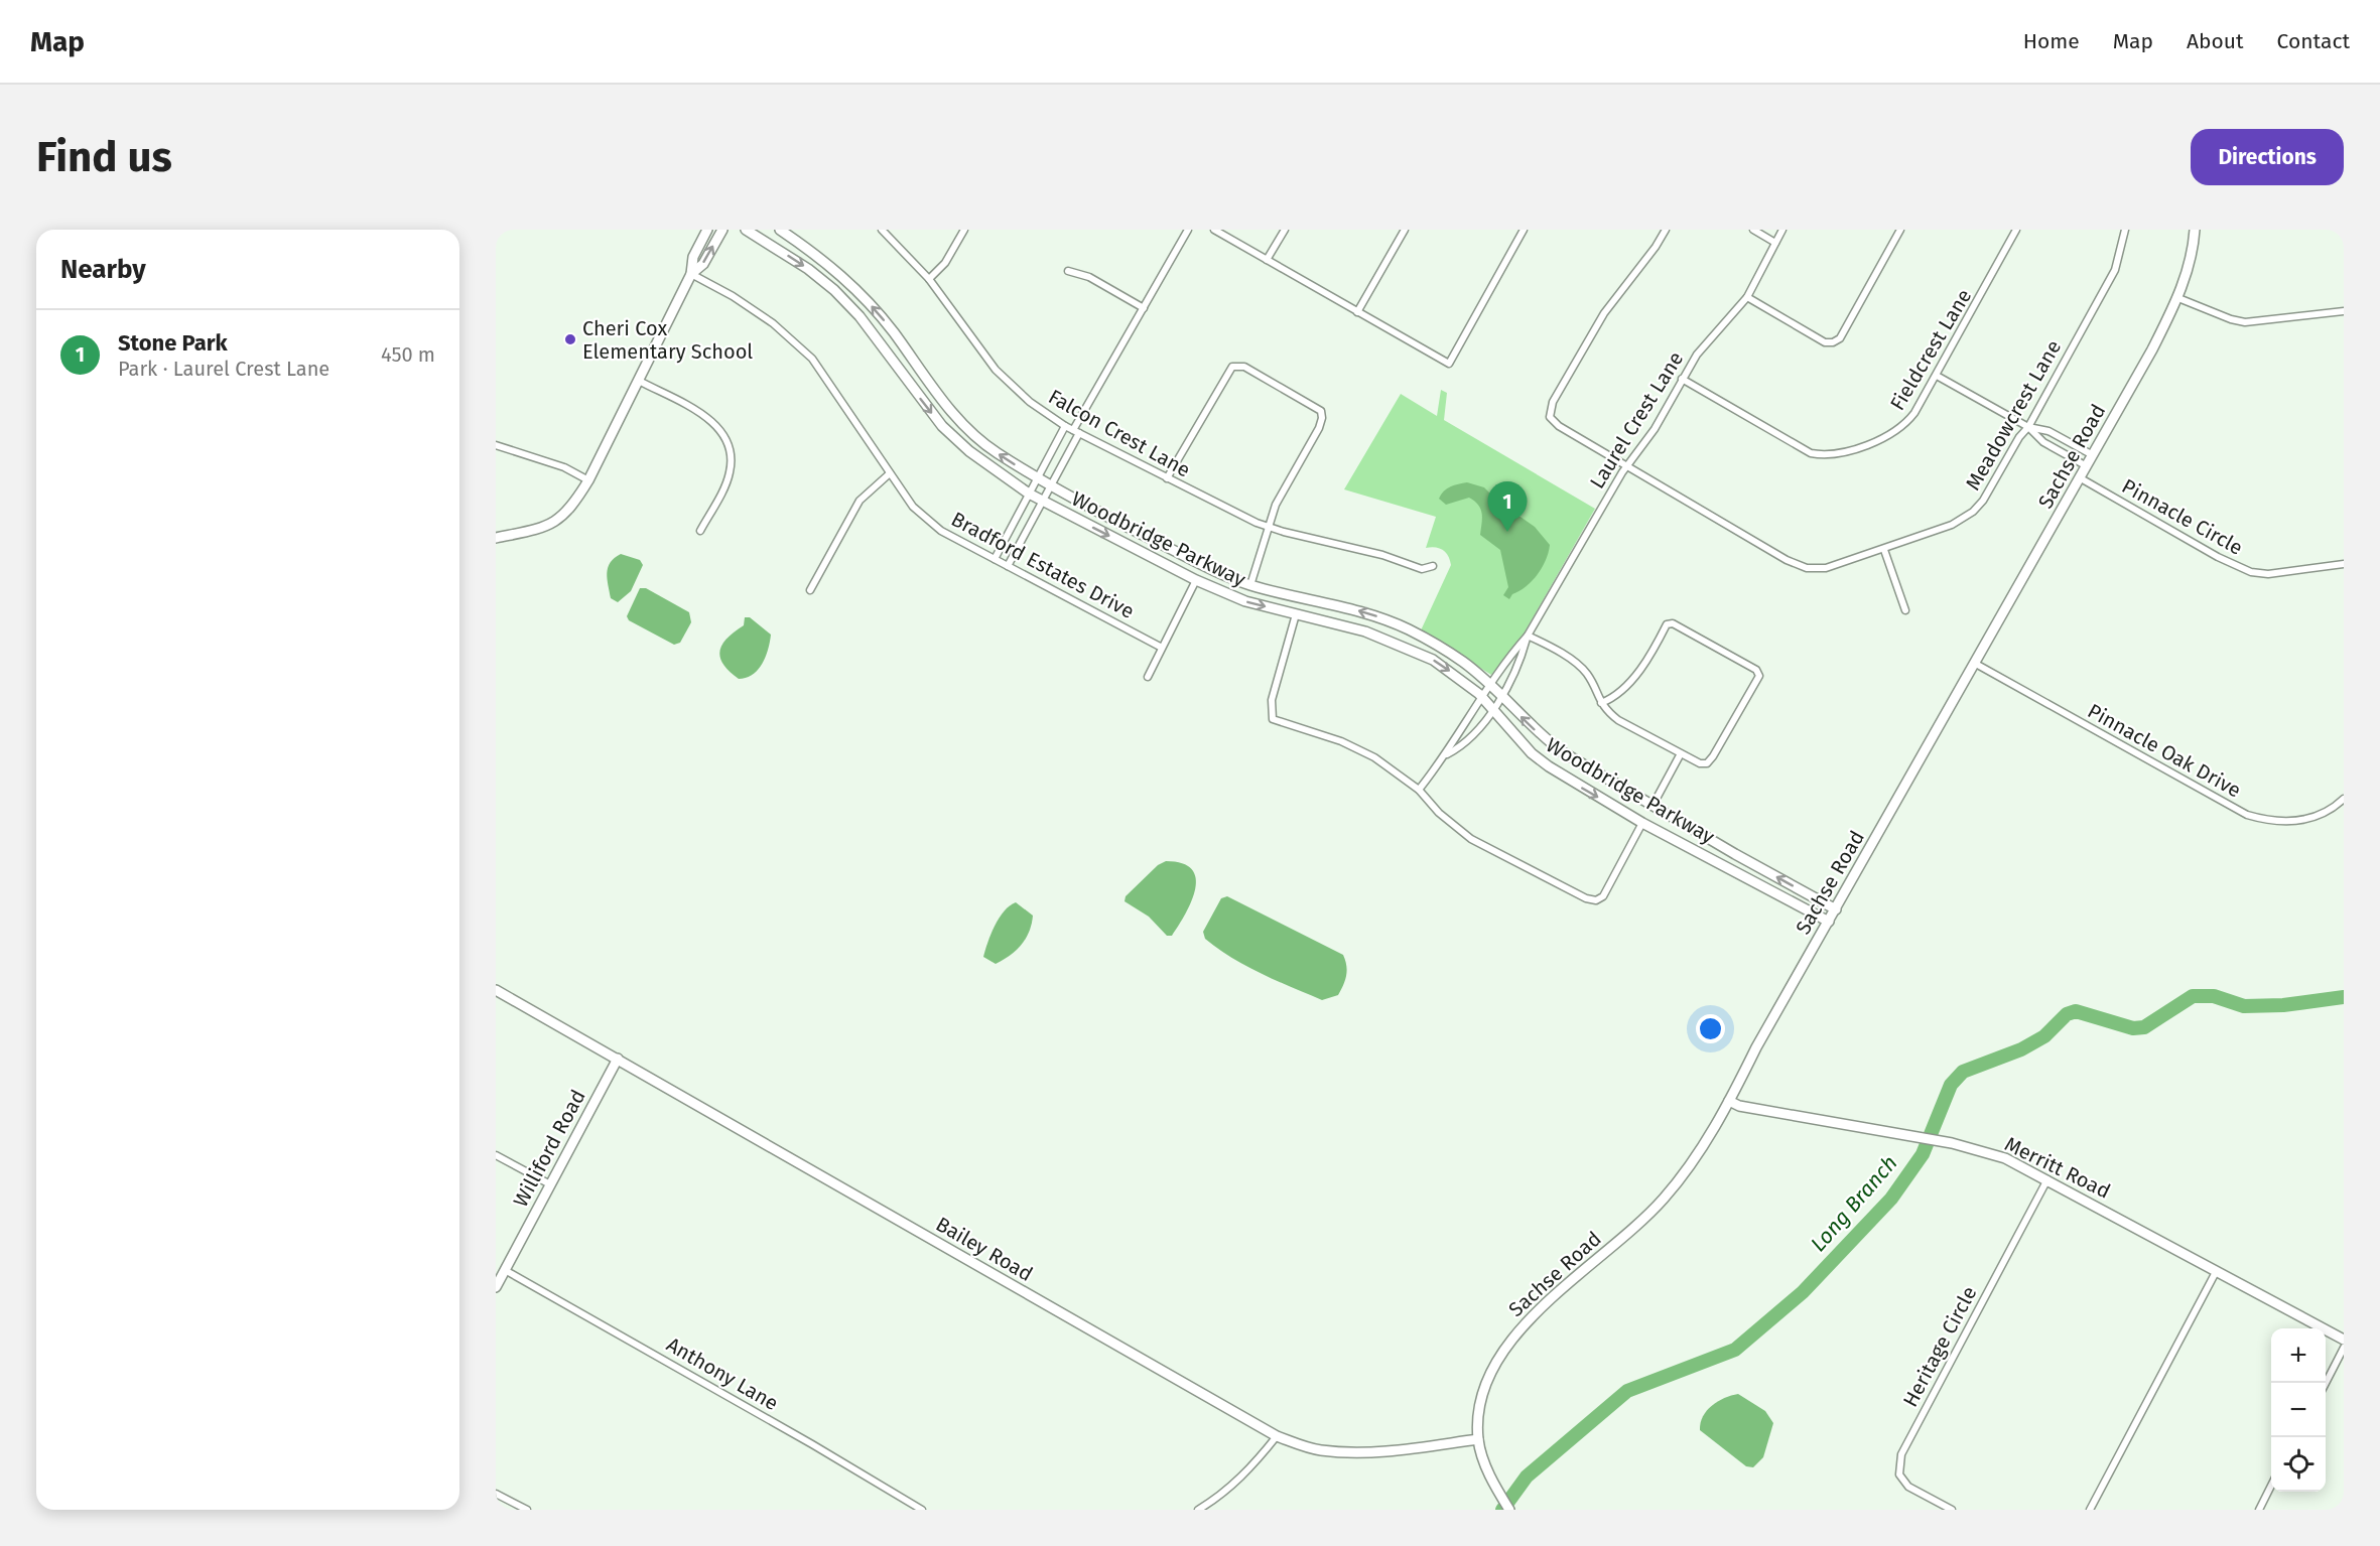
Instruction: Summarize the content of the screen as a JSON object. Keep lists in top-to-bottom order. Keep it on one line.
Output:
{"streets":{"main road":["Sachse Road","Woodbridge Parkway","Williford Road","Merritt Road","Bailey Road"],"street":["Fieldcrest Lane","Meadowcrest Lane","Laurel Crest Lane","Falcon Crest Lane","Pinnacle Circle","Bradford Estates Drive","Pinnacle Oak Drive","Heritage Circle","Anthony Lane"]},"crossings":[["Fieldcrest Lane","Laurel Crest Lane"],["Meadowcrest Lane","Laurel Crest Lane"],["Laurel Crest Lane","Woodbridge Parkway"],["Sachse Road","Pinnacle Circle"],["Sachse Road","Woodbridge Parkway"],["Sachse Road","Pinnacle Oak Drive"],["Sachse Road","Merritt Road"],["Sachse Road","Bailey Road"],["Williford Road","Bailey Road"],["Williford Road","Anthony Lane"],["Merritt Road","Heritage Circle"]],"water":["Long Branch"],"places":["Cheri Cox Elementary School"],"page":{"header":"Map","nav":["Home","Map","About","Contact"],"buttons":"Directions","title":"Find us","heading":"Nearby","list":[{"mark":"1","name":"Stone Park","note":"Park · Laurel Crest Lane","value":"450 m"}],"pins":"1","map_buttons":["+","−"]}}
